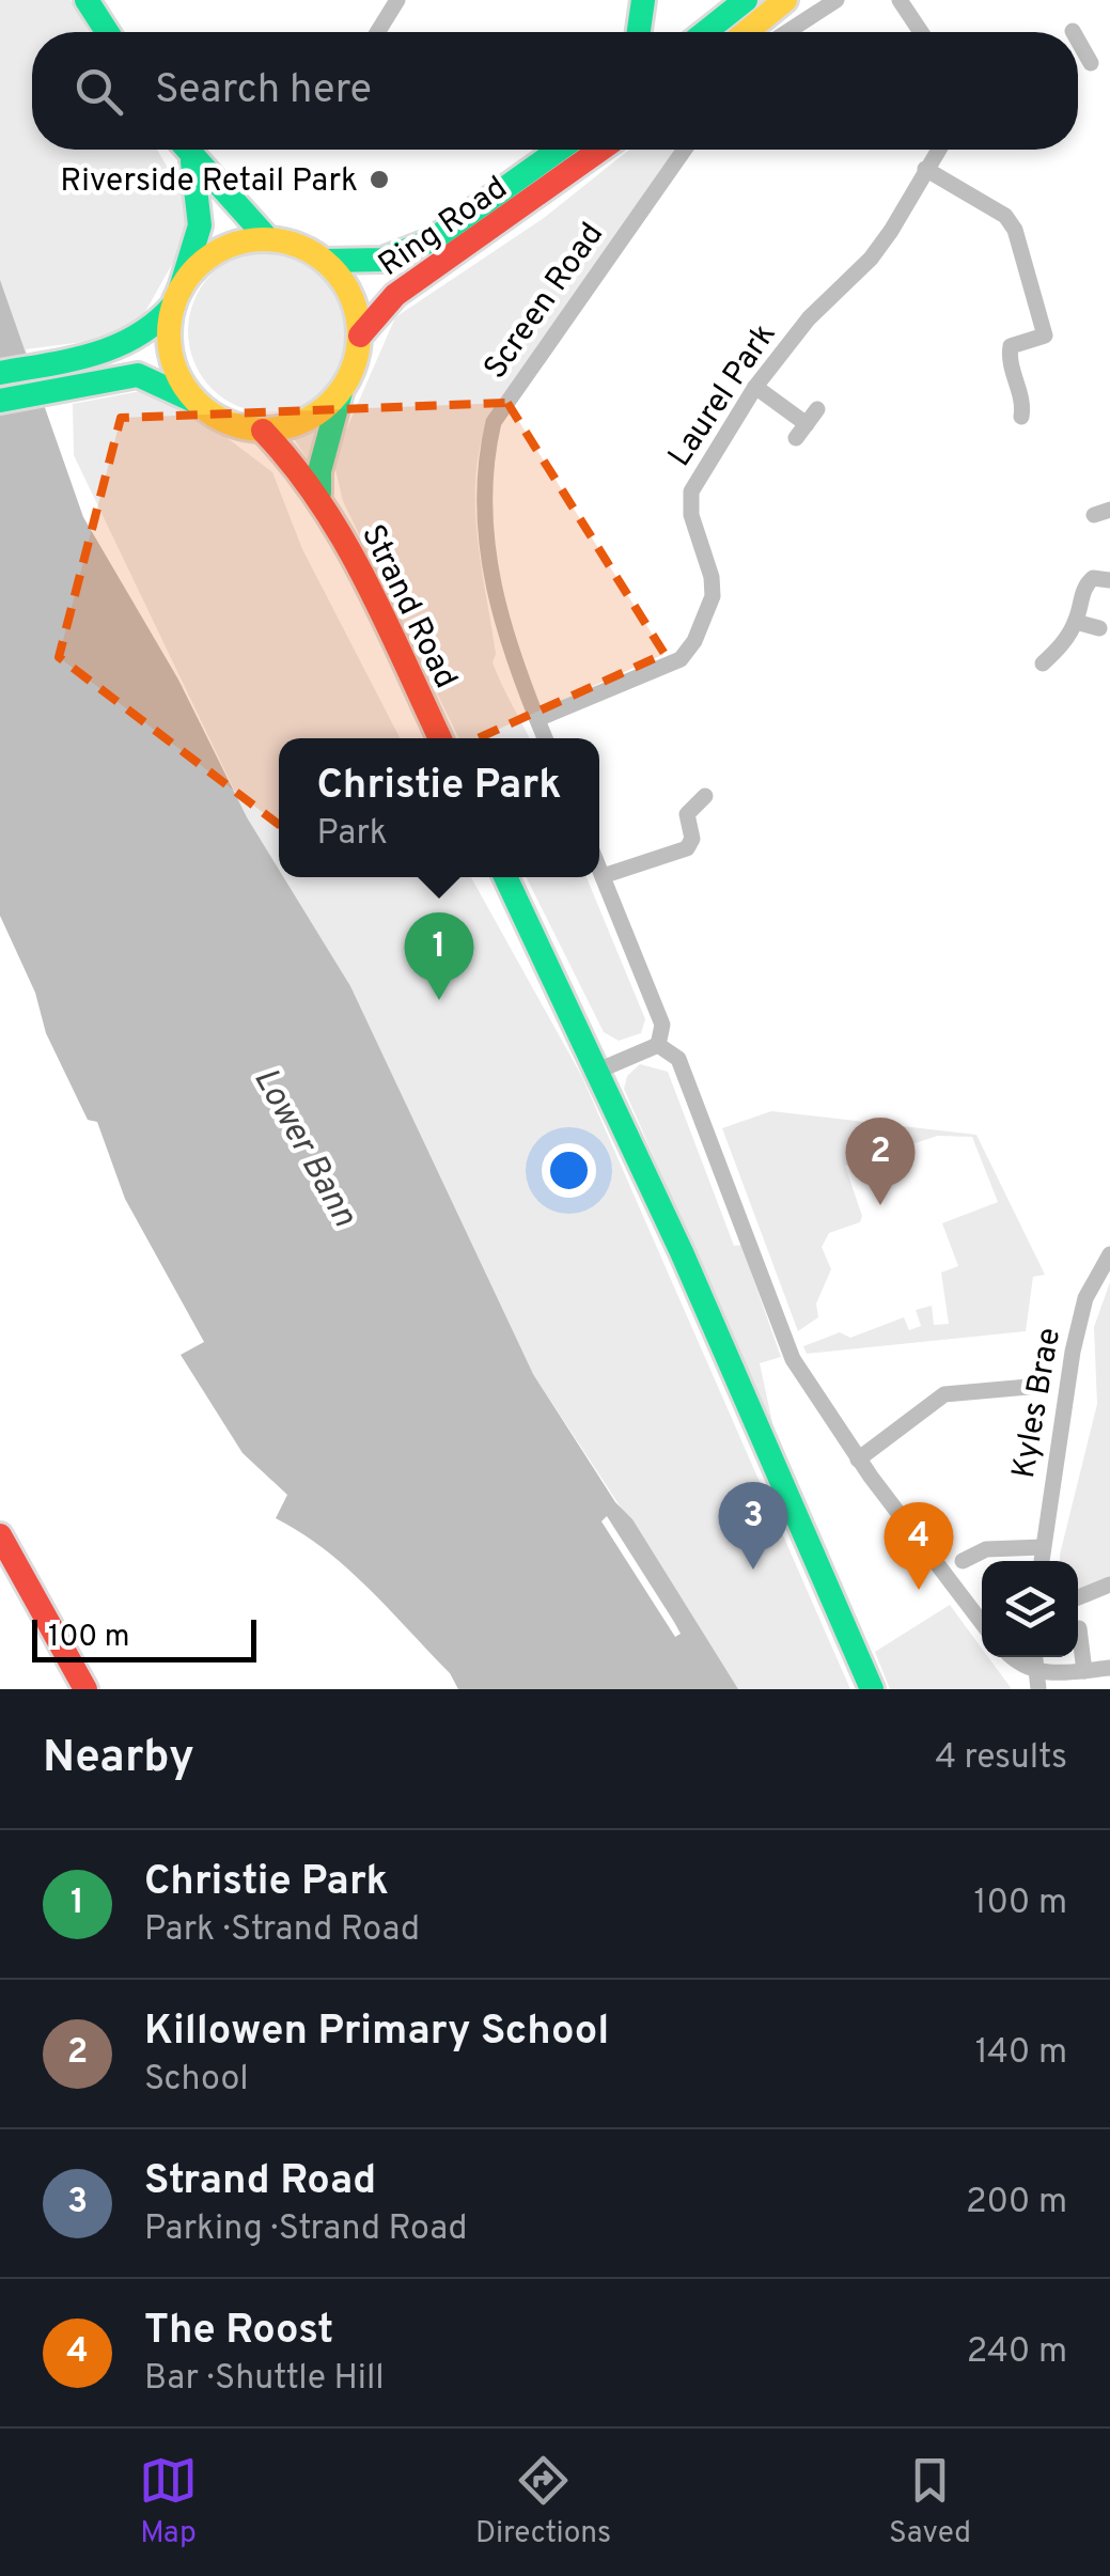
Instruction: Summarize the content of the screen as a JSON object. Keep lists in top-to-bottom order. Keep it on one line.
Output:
{"streets":{"main road":["Ring Road","Strand Road"],"street":["Screen Road","Laurel Park","Kyles Brae"]},"crossings":[["Ring Road","Strand Road"],["Screen Road","Laurel Park"]],"water":["Lower Bann"],"places":["Riverside Retail Park"],"scale_bar":"100 m","page":{"search":"Search here","popup":["Christie Park","Park"],"pins":["1","2","3","4"],"scale":"100 m","heading":["Nearby","4 results"],"list":[{"mark":"1","name":"Christie Park","note":"Park · Strand Road","value":"100 m"},{"mark":"2","name":"Killowen Primary School","note":"School","value":"140 m"},{"mark":"3","name":"Strand Road","note":"Parking · Strand Road","value":"200 m"},{"mark":"4","name":"The Roost","note":"Bar · Shuttle Hill","value":"240 m"}],"nav":["Map","Directions","Saved"]}}
